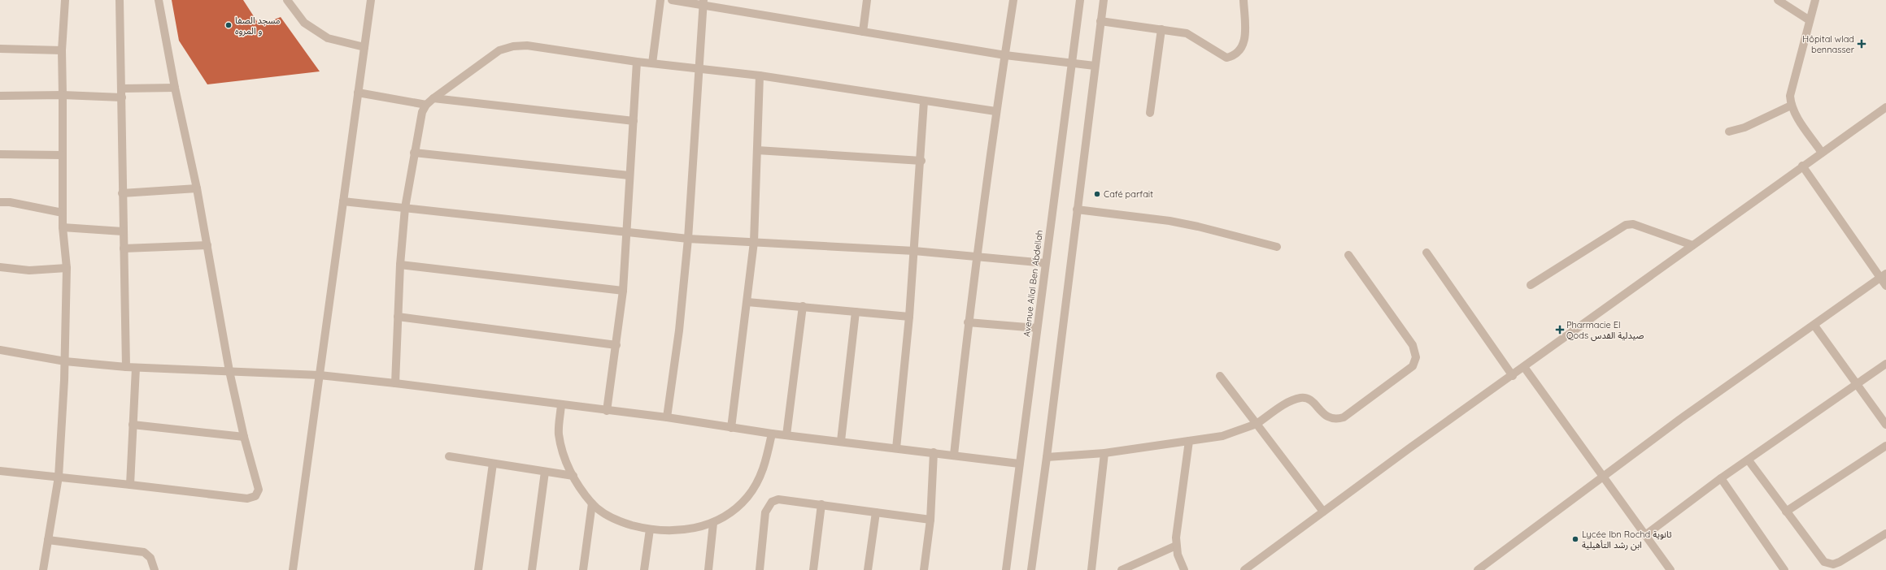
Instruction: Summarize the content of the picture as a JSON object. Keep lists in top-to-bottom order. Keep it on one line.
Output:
{"streets":{"street":["Avenue Allal Ben Abdellah"]},"places":{"other":["مسجد الصفا و المروه","Café parfait","Lycée Ibn Rochd ثانوية ابن رشد التأهيلية"],"health":["Hôpital wlad bennasser","Pharmacie El Qods صيدلية القدس"]}}
